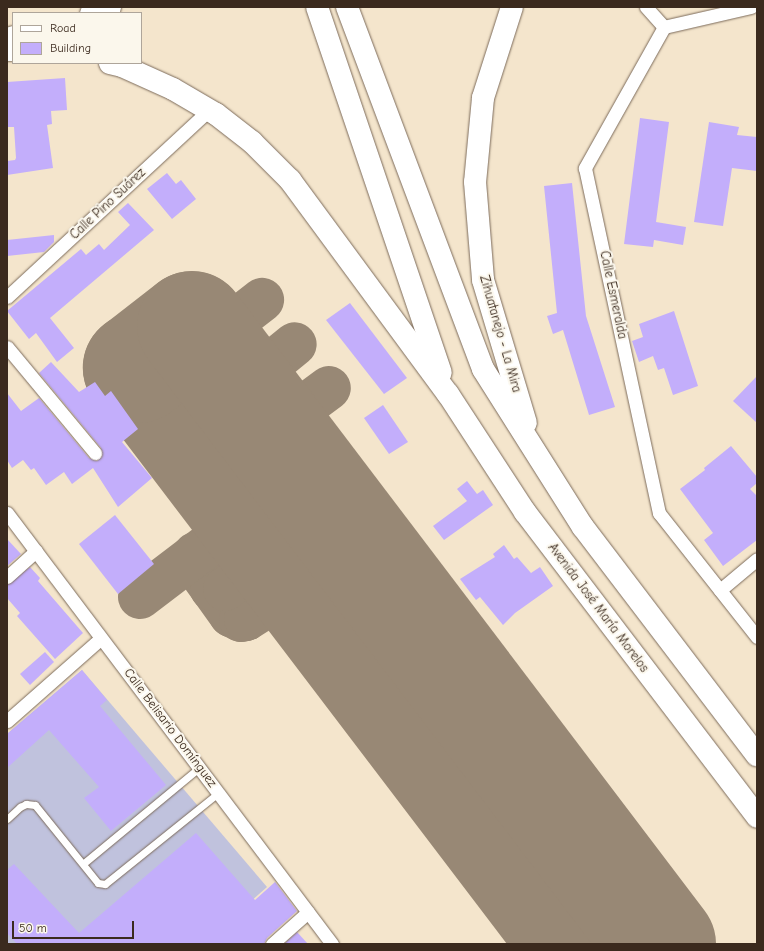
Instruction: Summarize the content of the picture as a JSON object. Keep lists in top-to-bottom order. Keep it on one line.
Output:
{"streets":{"highway":["Zihuatanejo - La Mira","Avenida José María Morelos"],"street":["Calle Pino Suárez","Calle Esmeralda","Calle Belisario Domínguez"]},"legend":["Road","Building"],"scale_bar":"50 m"}
